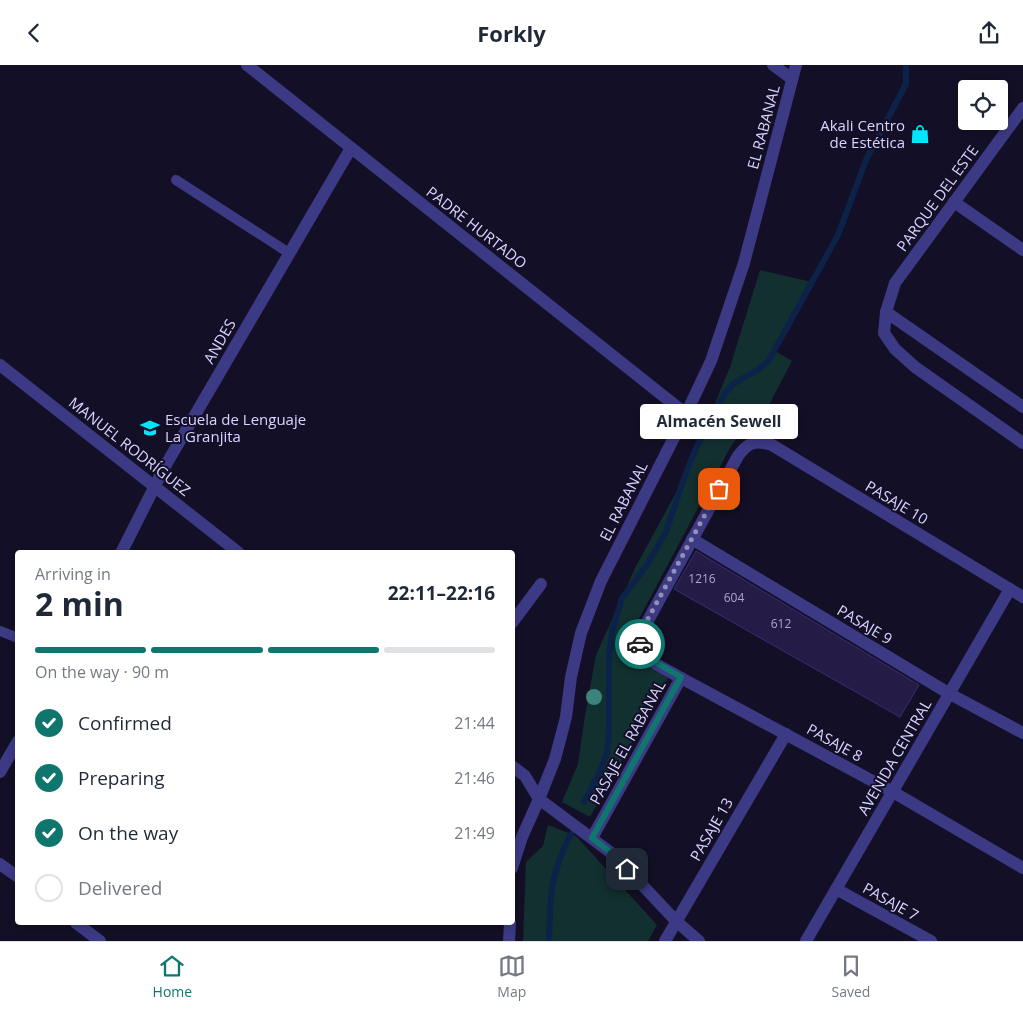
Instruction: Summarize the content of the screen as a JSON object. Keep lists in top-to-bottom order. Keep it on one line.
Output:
{"streets":{"street":["EL RABANAL","PARQUE DEL ESTE","PADRE HURTADO","ANDES","MANUEL RODRÍGUEZ","PASAJE 10","PASAJE 9","PASAJE EL RABANAL","PASAJE 8","AVENIDA CENTRAL","PASAJE 13","PASAJE 7"]},"crossings":[["EL RABANAL","PADRE HURTADO"],["PADRE HURTADO","ANDES"],["ANDES","MANUEL RODRÍGUEZ"],["PASAJE 10","PASAJE EL RABANAL"],["PASAJE 10","AVENIDA CENTRAL"],["PASAJE 9","PASAJE EL RABANAL"],["PASAJE 9","AVENIDA CENTRAL"],["PASAJE EL RABANAL","PASAJE 8"],["PASAJE 8","AVENIDA CENTRAL"],["PASAJE 8","PASAJE 13"],["AVENIDA CENTRAL","PASAJE 7"]],"places":{"shop":["Akali Centro de Estética"],"school or university":["Escuela de Lenguaje La Granjita"],"other":["Almacén Sewell"]},"house_numbers":["1216","604","612"],"page":{"header":"Forkly","bubble":"Almacén Sewell","heading":["2 min","Arriving in","22:11–22:16"],"bar":"On the way · 90 m","list":[["Confirmed","21:44"],["Preparing","21:46"],["On the way","21:49"],"Delivered"],"tabs":["Home","Map","Saved"]}}
